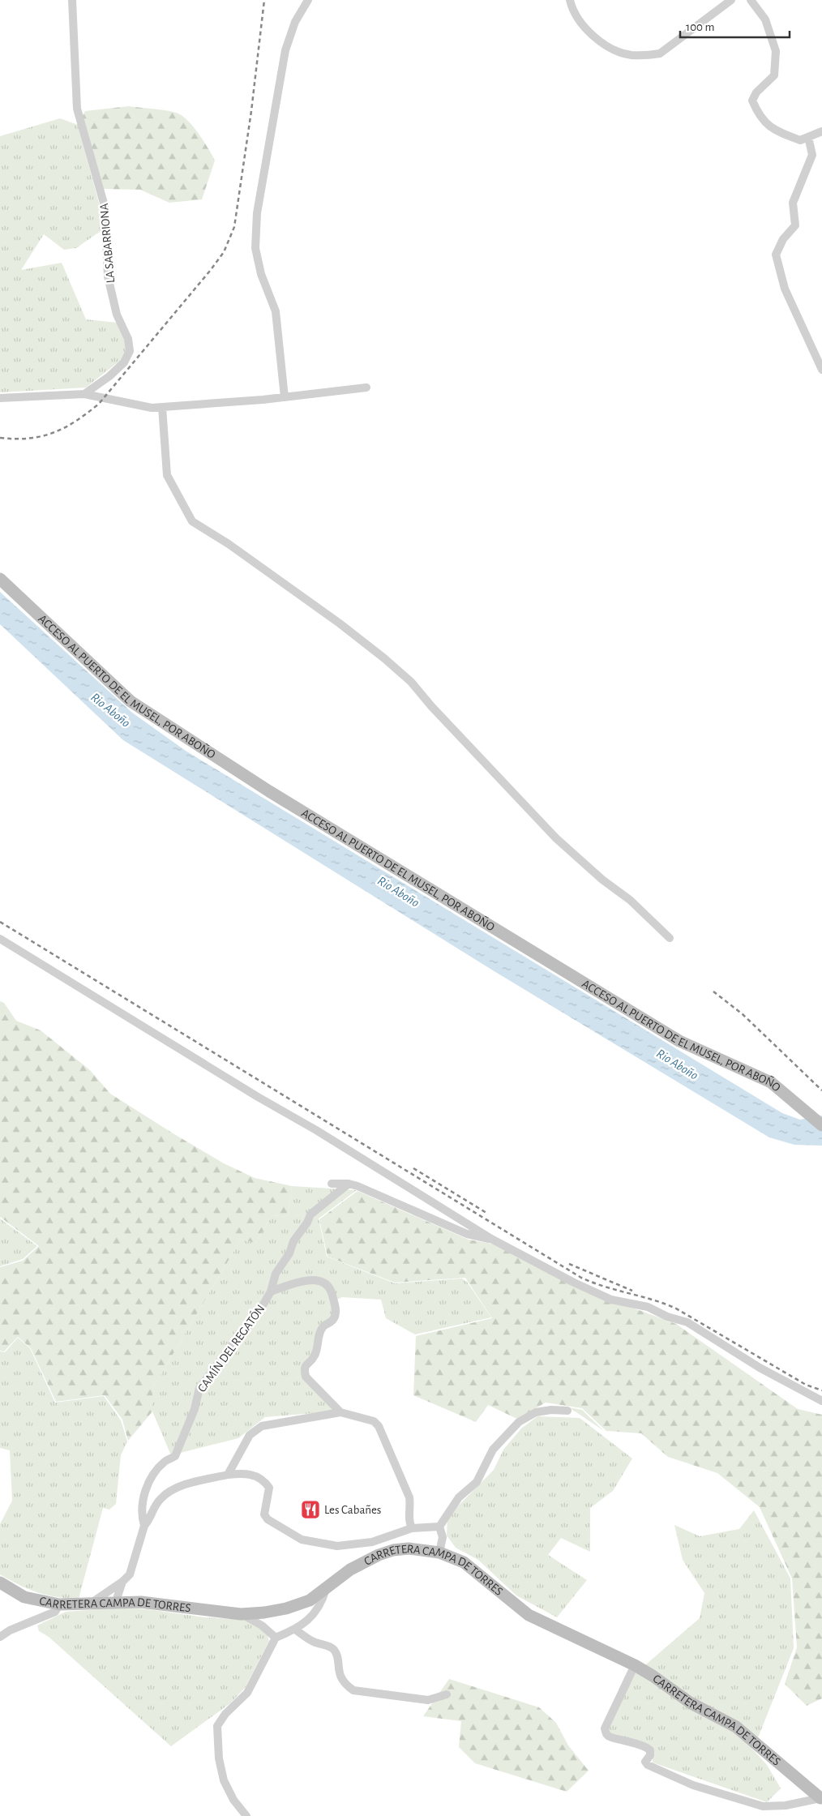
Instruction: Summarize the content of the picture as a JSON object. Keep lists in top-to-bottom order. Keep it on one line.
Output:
{"streets":{"street":["LA SABARRIONA","ACCESO AL PUERTO DE EL MUSEL, POR ABOÑO","CAMÍN DEL REGATÓN","CARRETERA CAMPA DE TORRES"]},"water":["Rio Aboño"],"places":{"restaurant":["Les Cabañes"]},"scale_bar":"100 m"}
